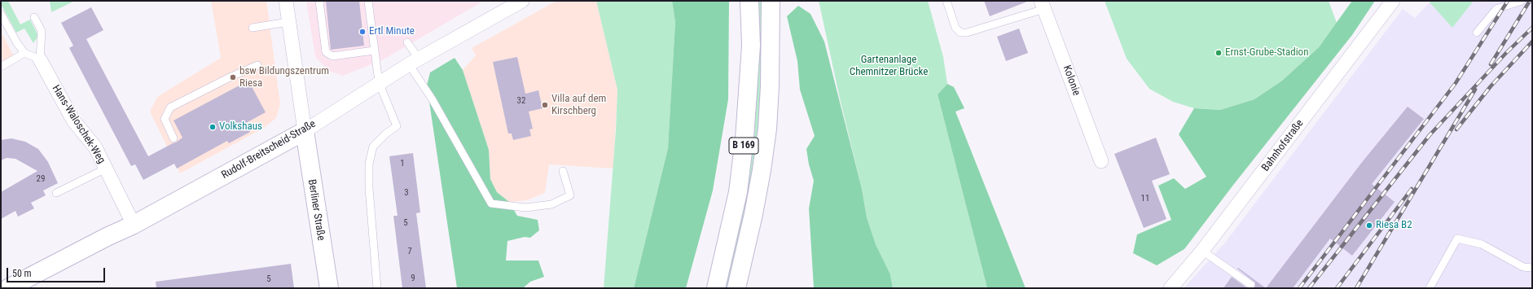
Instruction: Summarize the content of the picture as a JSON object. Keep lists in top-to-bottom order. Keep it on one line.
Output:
{"streets":{"main road":["B 169","Rudolf-Breitscheid-Straße","Berliner Straße"],"street":["Kolonie","Hans-Waloschek-Weg","Bahnhofstraße"]},"crossings":[["Hans-Waloschek-Weg","Rudolf-Breitscheid-Straße"],["Rudolf-Breitscheid-Straße","Berliner Straße"]],"parks":["Gartenanlage Chemnitzer Brücke"],"places":["Ertl Minute","Ernst-Grube-Stadion","bsw Bildungszentrum Riesa","Villa auf dem Kirschberg","Volkshaus","Riesa B2"],"house_numbers":["32","1","29","3","11","5","7","9","5"],"scale_bar":"50 m"}
